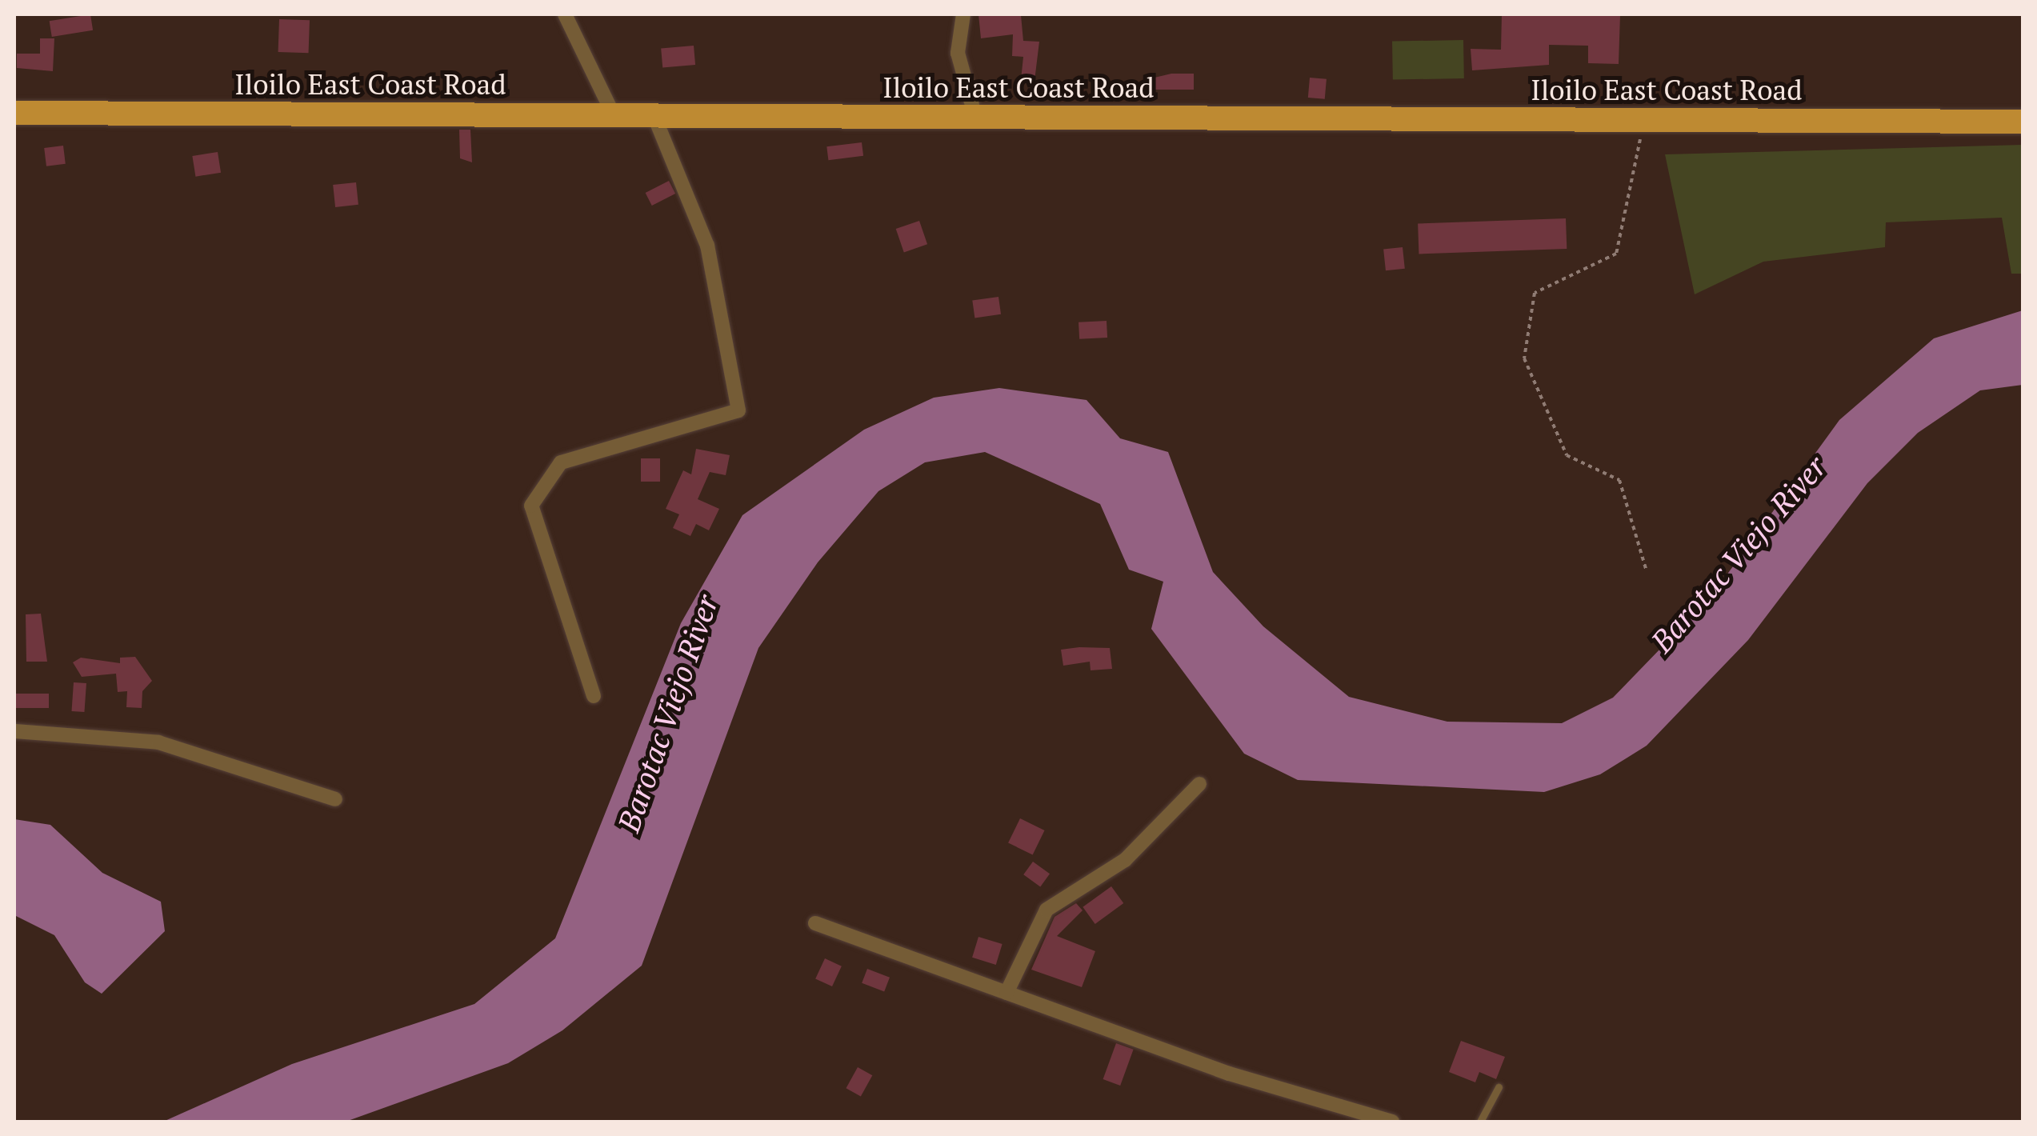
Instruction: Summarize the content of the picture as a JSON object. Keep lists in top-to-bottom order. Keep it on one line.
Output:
{"streets":{"main road":["Iloilo East Coast Road"]},"water":["Barotac Viejo River"]}
